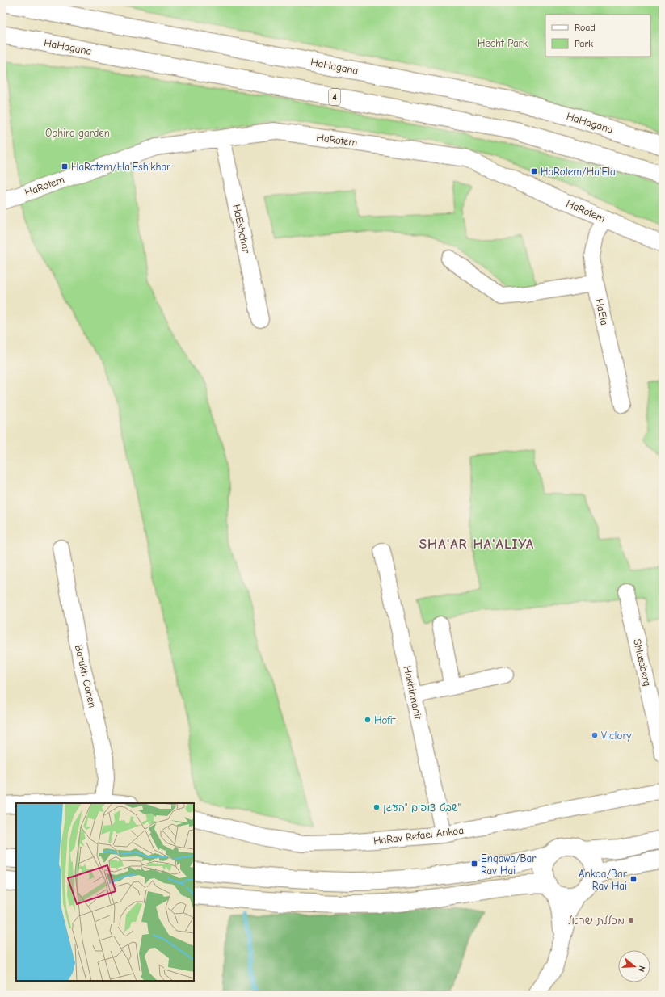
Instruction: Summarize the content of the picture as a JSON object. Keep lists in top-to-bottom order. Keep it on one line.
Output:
{"streets":{"main road":["HaHagana","4"],"street":["HaRotem","HaEshchar","HaEla","Shlossberg","Barukh Cohen","Hakhinnanit","HaRav Refael Ankoa"]},"crossings":[["HaRotem","HaEshchar"],["HaRotem","HaEla"],["Hakhinnanit","HaRav Refael Ankoa"]],"districts":["SHA'AR HA'ALIYA"],"parks":["Hecht Park","Ophira garden"],"places":{"transit":["HaRotem/Ha'Esh'khar","HaRotem/Ha'Ela","Enqawa/Bar Rav Hai","Ankoa/Bar Rav Hai"],"other":["Hofit","Victory","שבט צופים \"העגן\"","מכללת ישראל"]},"legend":["Road","Park"],"north":"right"}
